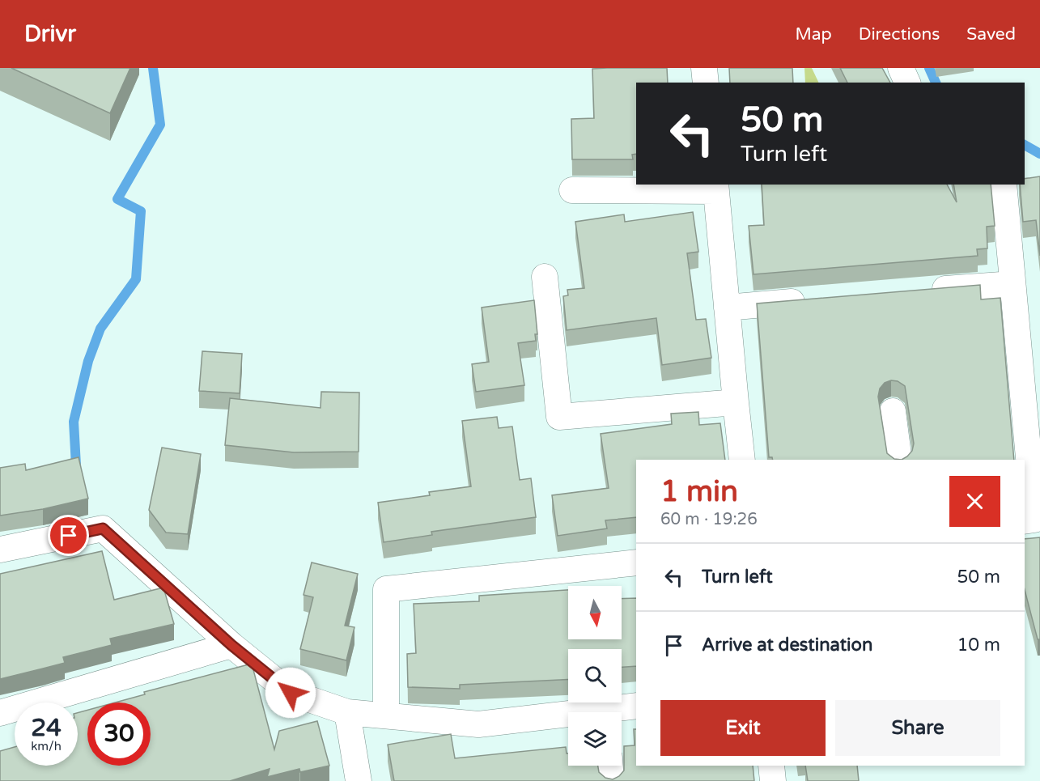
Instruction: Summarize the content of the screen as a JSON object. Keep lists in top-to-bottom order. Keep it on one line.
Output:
{"north":"bottom","page":{"header":"Drivr","nav":["Map","Directions","Saved"],"turn":["50 m","Turn left"],"heading":["1 min","60 m · 19:26"],"list":[{"name":"Turn left","value":"50 m"},{"name":"Arrive at destination","value":"10 m"}],"buttons":["Exit","Share"],"speed":"24 km/h","limit":"30"}}
